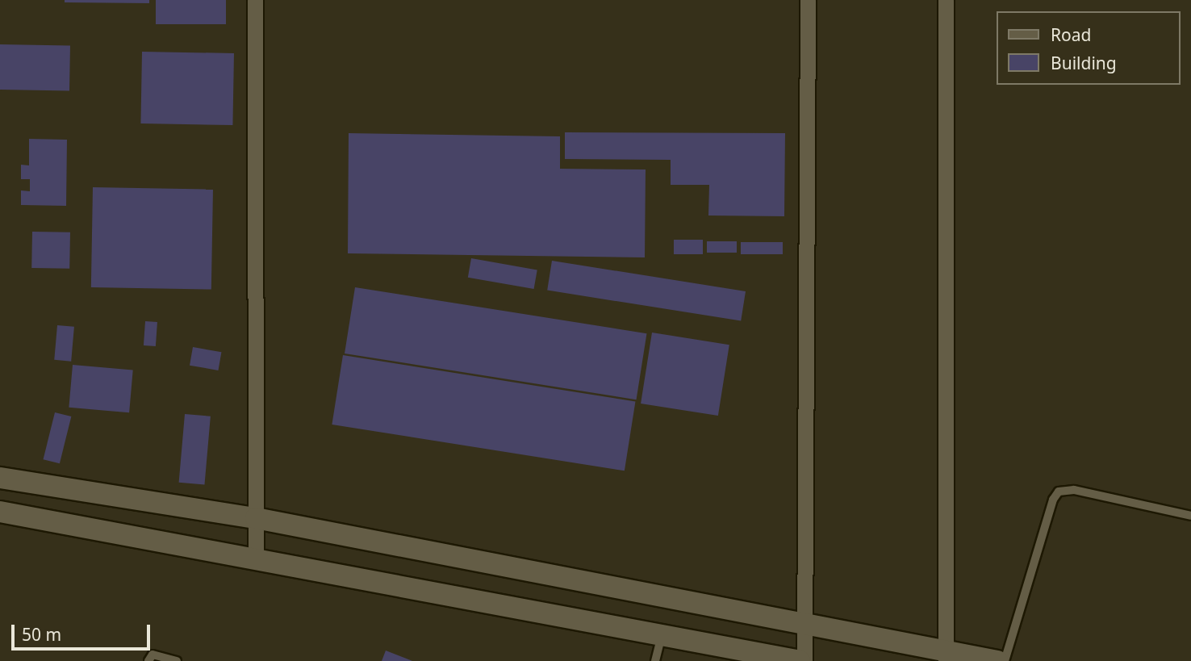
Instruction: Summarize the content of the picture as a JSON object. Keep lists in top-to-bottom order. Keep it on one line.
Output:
{"legend":["Road","Building"],"scale_bar":"50 m"}
